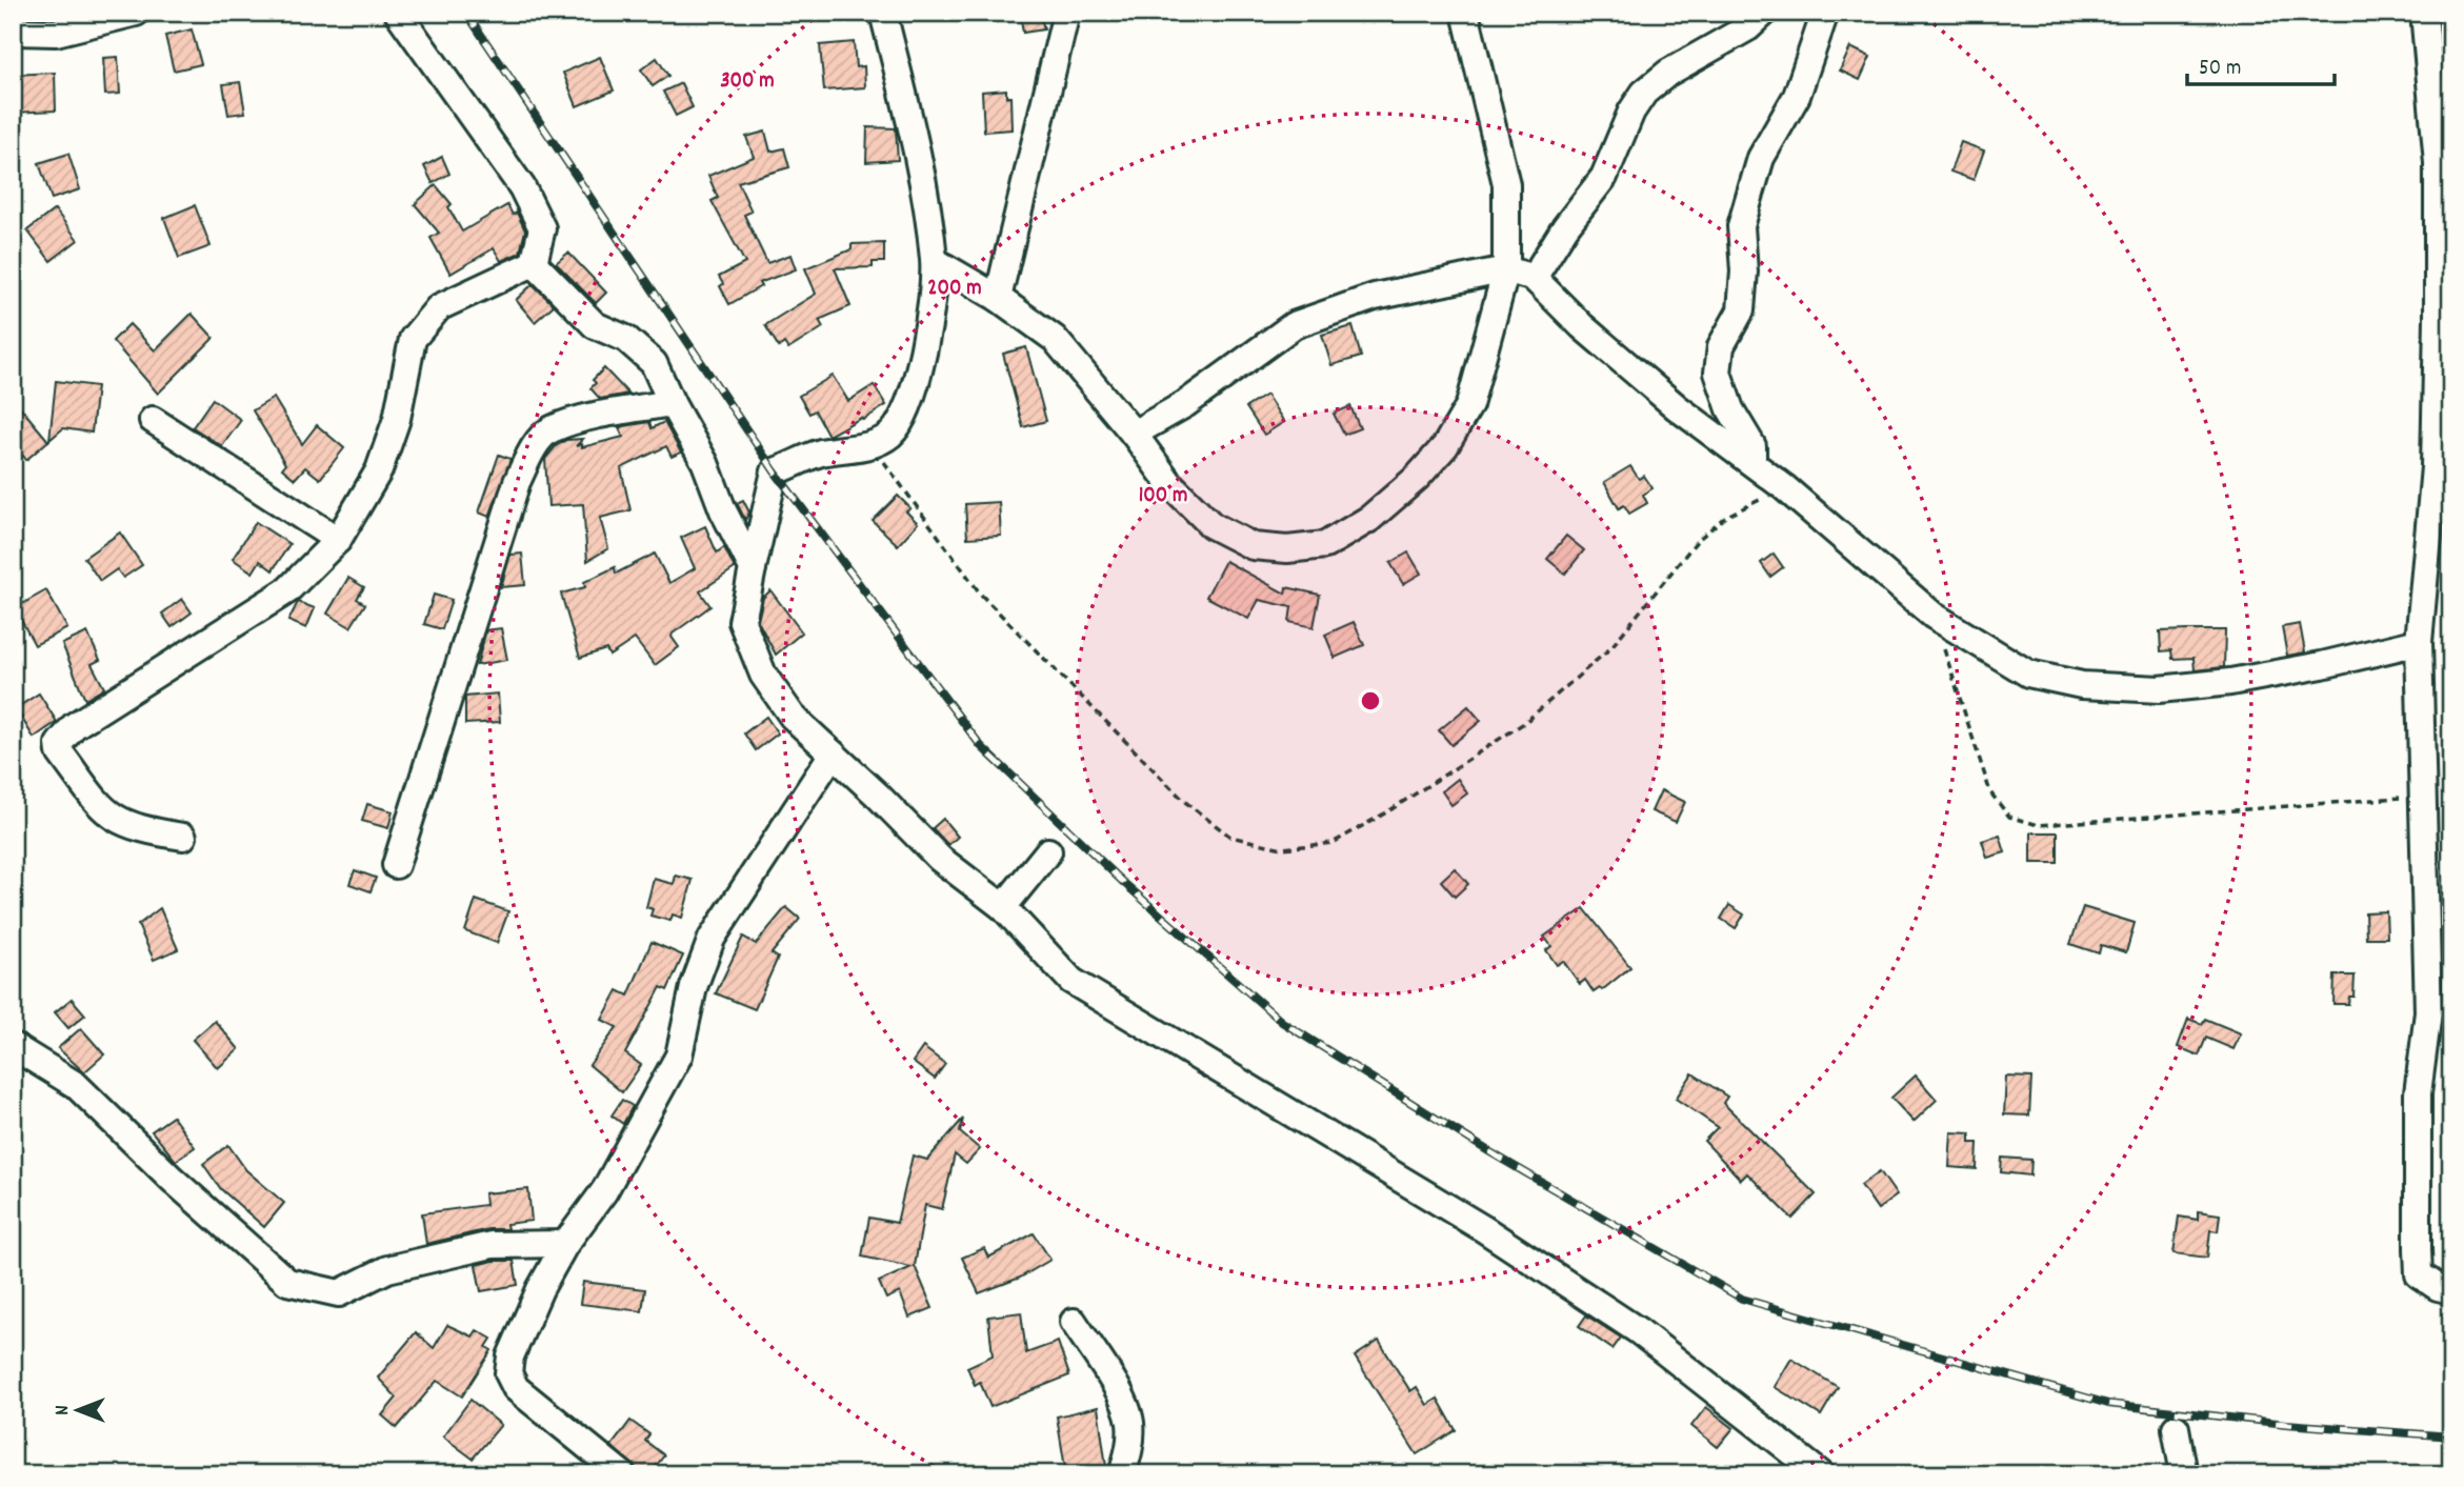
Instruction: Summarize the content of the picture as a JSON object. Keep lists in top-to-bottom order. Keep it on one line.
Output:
{"scale_bar":"50 m","north":"left","rings":["300 m","200 m","100 m"]}
